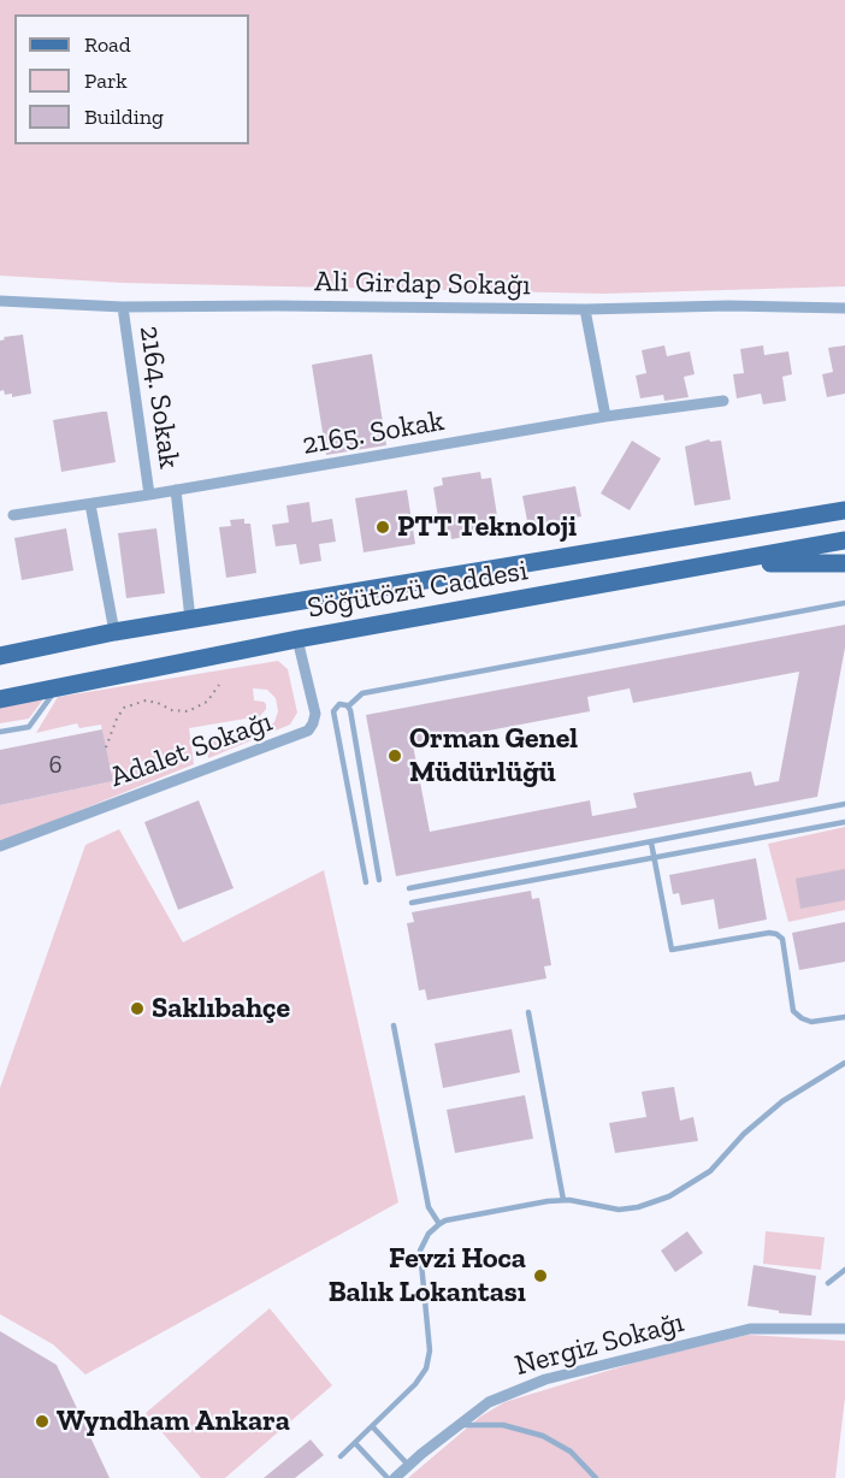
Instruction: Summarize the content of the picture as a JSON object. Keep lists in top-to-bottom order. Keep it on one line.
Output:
{"streets":{"main road":["Söğütözü Caddesi"],"street":["Ali Girdap Sokağı","2164. Sokak","2165. Sokak","Adalet Sokağı","Nergiz Sokağı"]},"crossings":[["Ali Girdap Sokağı","2164. Sokak"],["2164. Sokak","2165. Sokak"],["2164. Sokak","Söğütözü Caddesi"],["Söğütözü Caddesi","Adalet Sokağı"]],"places":["PTT Teknoloji","Orman Genel Müdürlüğü","Saklıbahçe","Fevzi Hoca Balık Lokantası","Wyndham Ankara"],"house_numbers":["6"],"legend":["Road","Park","Building"]}
